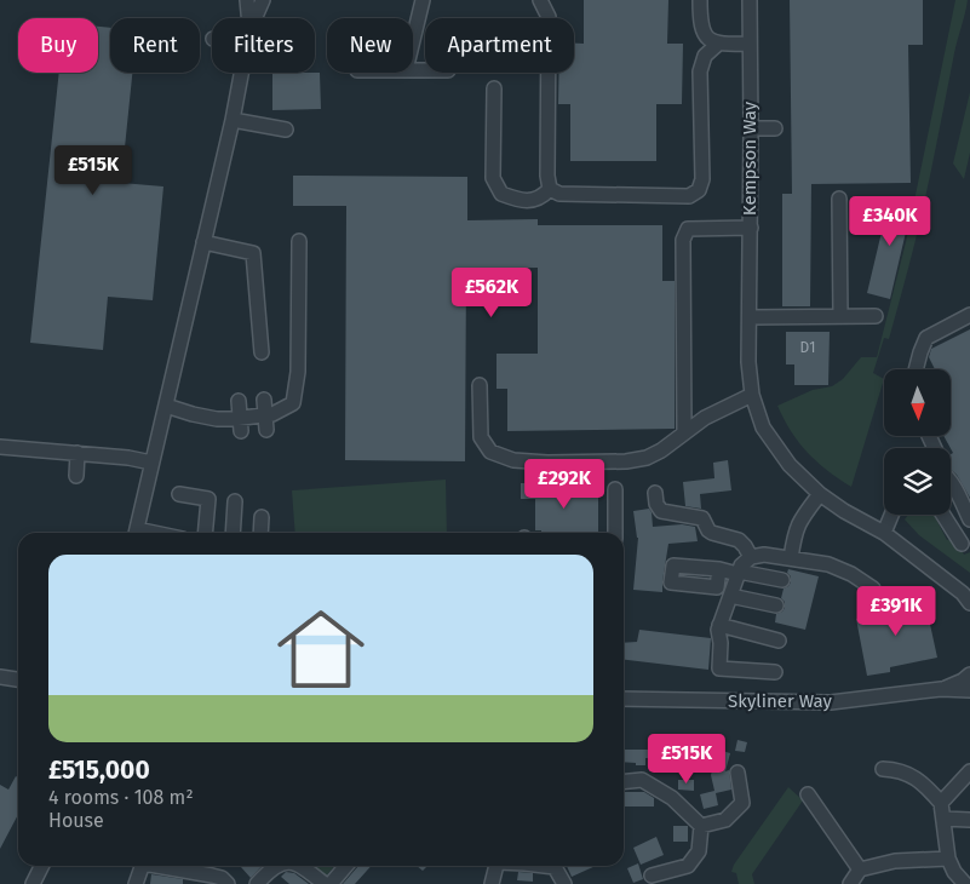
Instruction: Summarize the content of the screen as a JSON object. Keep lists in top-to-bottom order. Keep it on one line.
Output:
{"streets":{"street":["Kempson Way","Skyliner Way"]},"house_numbers":["D1"],"north":"bottom","page":{"chip":["Buy","Rent","Filters","New","Apartment"],"price":["£515K","£340K","£562K","£292K","£391K","£515K"],"list":[{"name":"£515,000","note":"4 rooms · 108 m² · House"}]}}
